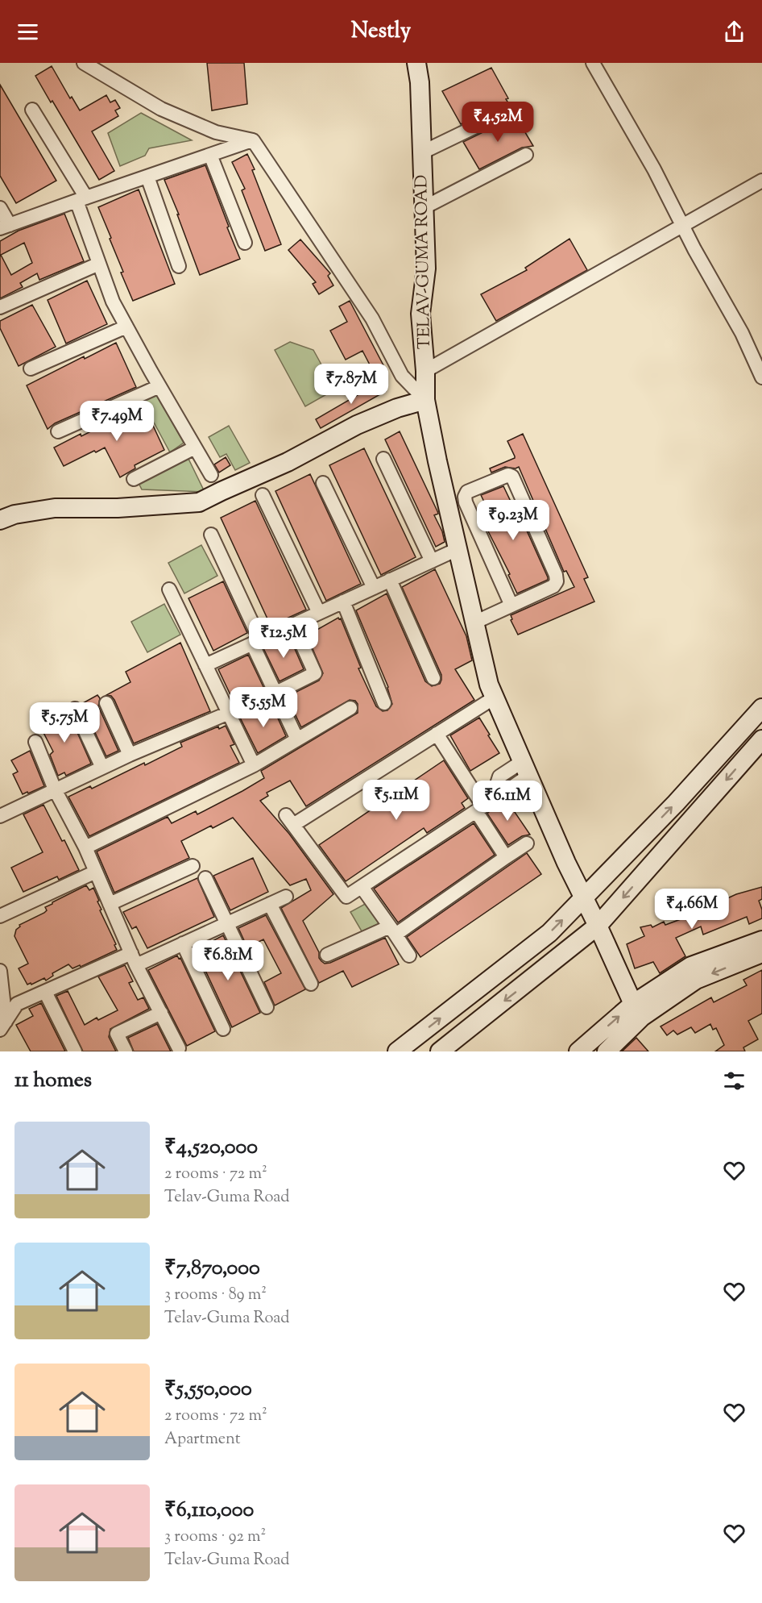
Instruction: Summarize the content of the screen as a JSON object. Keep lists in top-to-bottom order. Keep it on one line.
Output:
{"streets":{"street":["TELAV-GUMA ROAD"]},"page":{"header":"Nestly","price":["₹4.52M","₹7.87M","₹7.49M","₹9.23M","₹12.5M","₹5.55M","₹5.75M","₹5.11M","₹6.11M","₹4.66M","₹6.81M"],"heading":"11 homes","list":[{"name":"₹4,520,000","note":"2 rooms · 72 m² · Telav-Guma Road"},{"name":"₹7,870,000","note":"3 rooms · 89 m² · Telav-Guma Road"},{"name":"₹5,550,000","note":"2 rooms · 72 m² · Apartment"},{"name":"₹6,110,000","note":"3 rooms · 92 m² · Telav-Guma Road"}]}}
